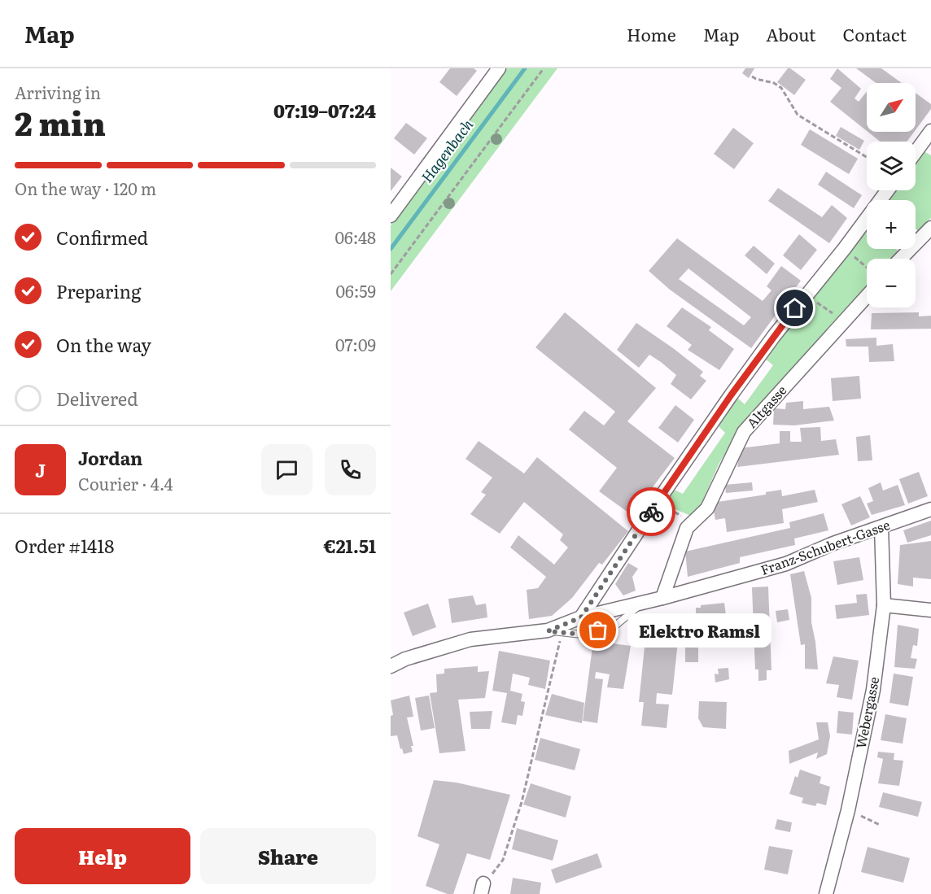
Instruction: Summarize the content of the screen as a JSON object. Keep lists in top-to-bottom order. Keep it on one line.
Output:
{"streets":{"street":["Altgasse","Franz-Schubert-Gasse","Webergasse"]},"crossings":[["Altgasse","Franz-Schubert-Gasse"],["Franz-Schubert-Gasse","Webergasse"]],"water":["Hagenbach"],"places":["Elektro Ramsl"],"north":"top right","page":{"header":"Map","nav":["Home","Map","About","Contact"],"heading":["2 min","Arriving in","07:19–07:24"],"panel":["Jordan","Courier · 4.4","Order #1418","€21.51"],"map_buttons":["+","−"],"bar":"On the way · 120 m","list":[["Confirmed","06:48"],["Preparing","06:59"],["On the way","07:09"],"Delivered"],"round":"J","bubble":"Elektro Ramsl","buttons":["Help","Share"]}}
